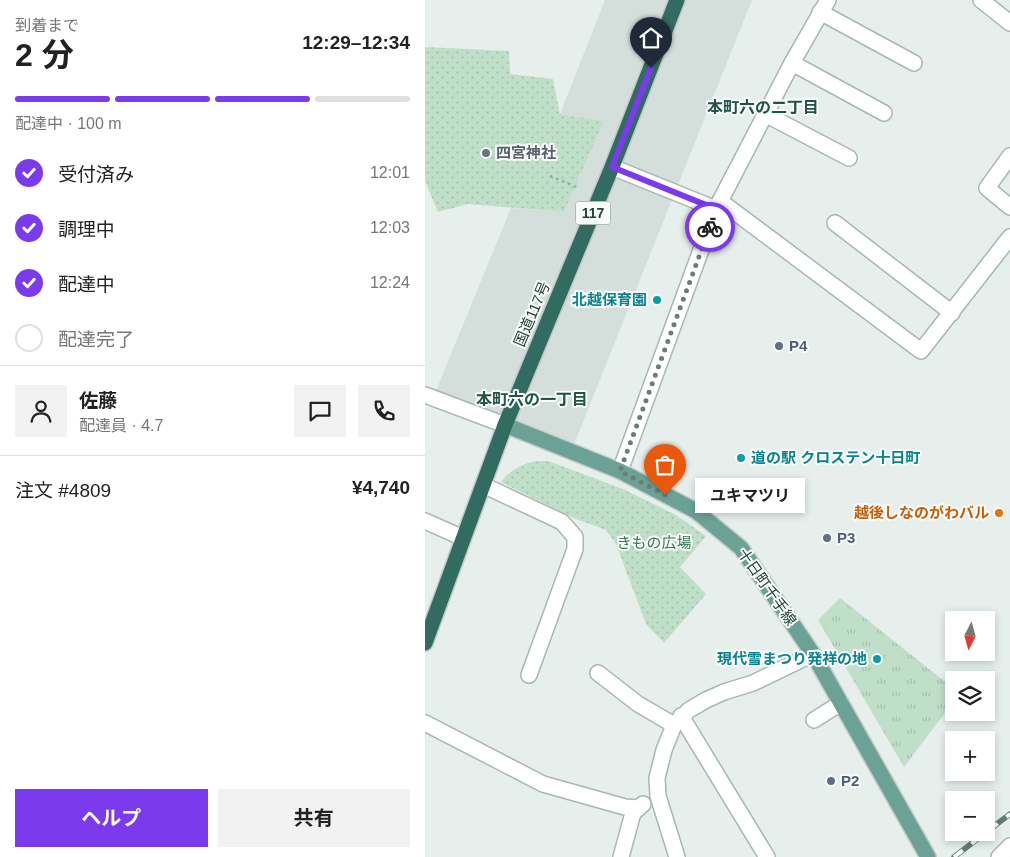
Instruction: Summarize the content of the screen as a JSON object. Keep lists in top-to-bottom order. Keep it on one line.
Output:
{"streets":{"highway":["117","国道117号"],"main road":["十日町千手線"]},"crossings":[["国道117号","十日町千手線"]],"districts":["本町六の二丁目","本町六の一丁目"],"parks":["きもの広場"],"places":["四宮神社","北越保育園","P4","道の駅 クロステン十日町","ユキマツリ","越後しなのがわバル","P3","現代雪まつり発祥の地","P2"],"north":"bottom","page":{"heading":["2 分","到着まで","12:29–12:34"],"panel":["佐藤","配達員 · 4.7","注文 #4809","¥4,740"],"bar":"配達中 · 100 m","list":[["受付済み","12:01"],["調理中","12:03"],["配達中","12:24"],"配達完了"],"bubble":"ユキマツリ","map_buttons":["+","−"],"buttons":["ヘルプ","共有"]}}
